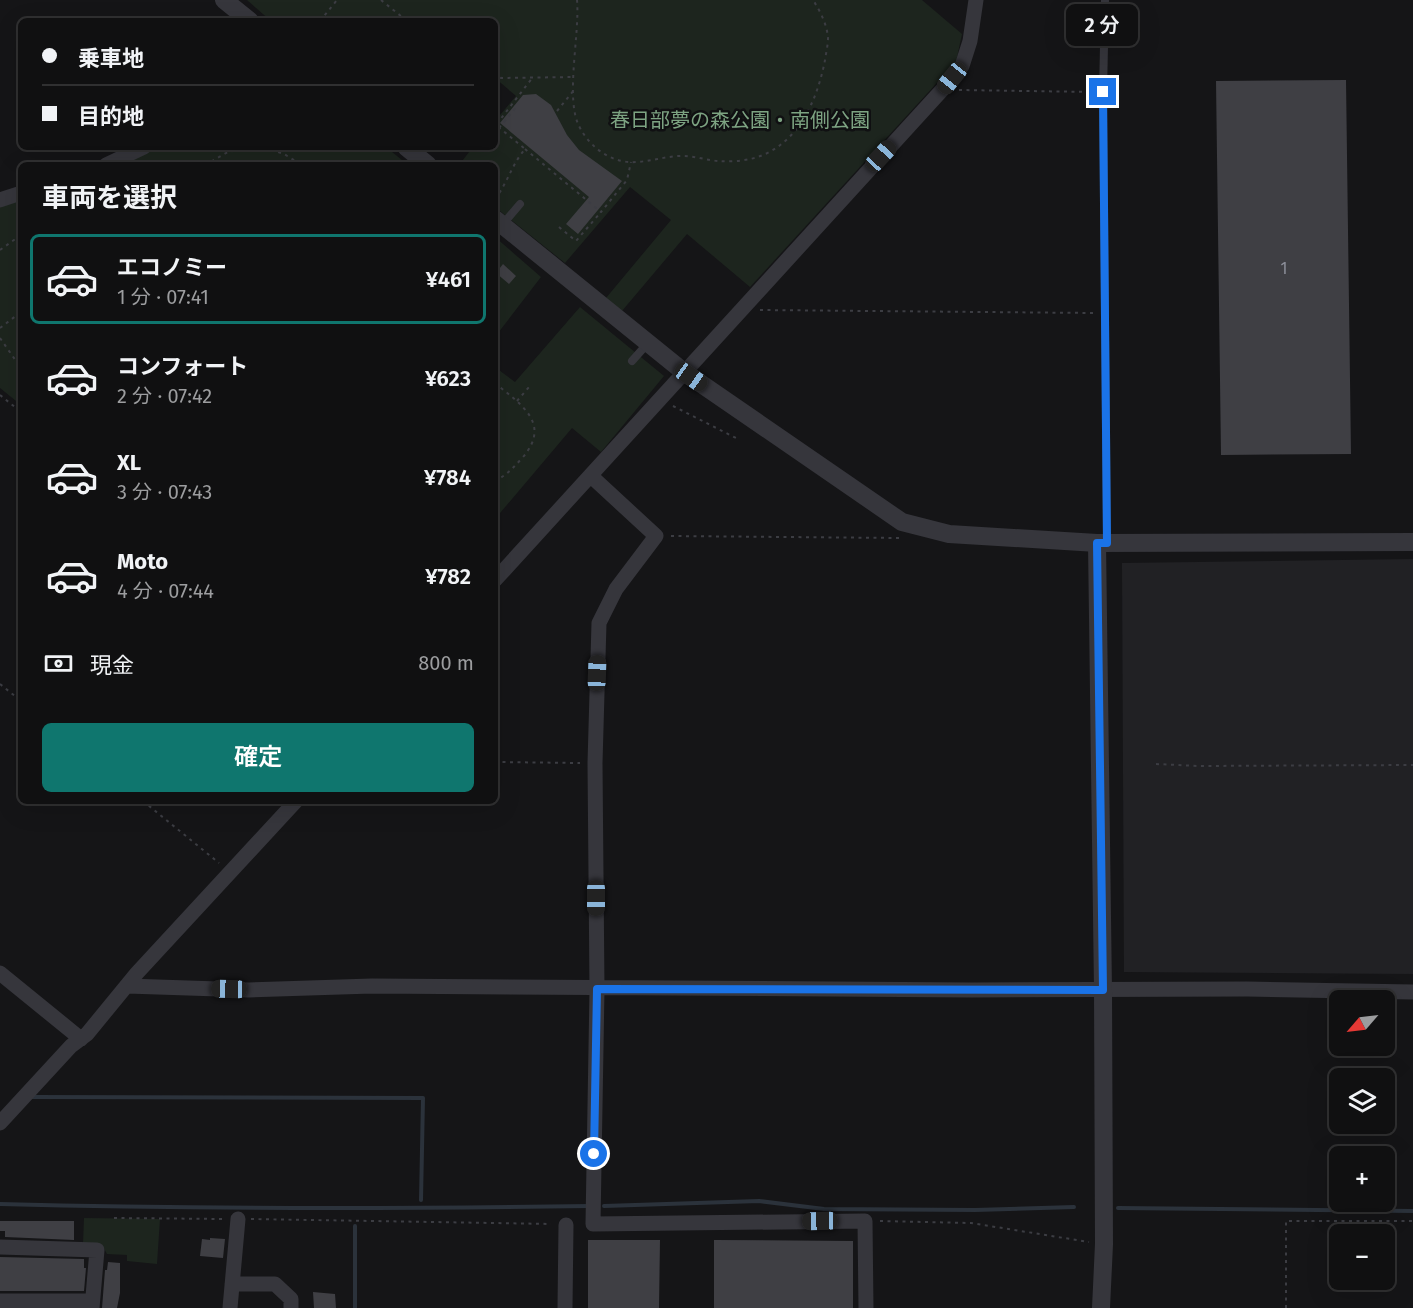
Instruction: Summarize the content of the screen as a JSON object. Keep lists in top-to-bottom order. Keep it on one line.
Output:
{"parks":["春日部夢の森公園・南側公園"],"house_numbers":["1"],"north":"bottom left","page":{"bubble":"2 分","banner":["乗車地","目的地"],"heading":"車両を選択","list":[{"name":"エコノミー","note":"1 分 · 07:41","value":"¥461"},{"name":"コンフォート","note":"2 分 · 07:42","value":"¥623"},{"name":"XL","note":"3 分 · 07:43","value":"¥784"},{"name":"Moto","note":"4 分 · 07:44","value":"¥782"}],"pay":["現金","800 m"],"buttons":"確定","map_buttons":["+","−"]}}
